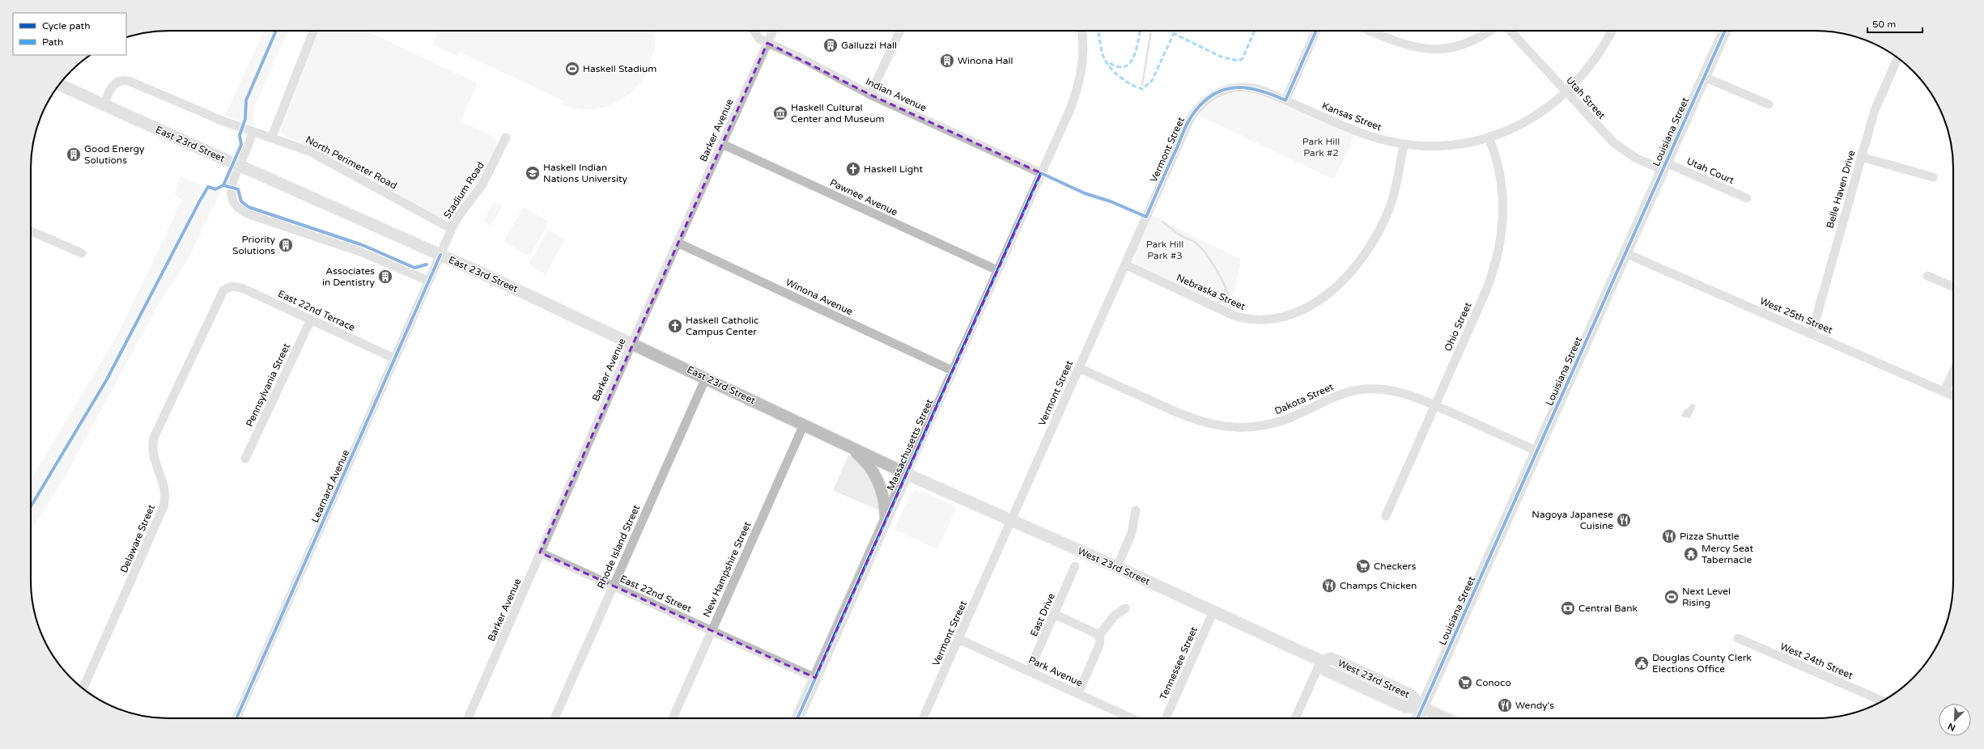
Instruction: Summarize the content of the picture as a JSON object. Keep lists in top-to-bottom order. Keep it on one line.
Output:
{"streets":{"main road":["Louisiana Street","East 23rd Street","Massachusetts Street","West 23rd Street"],"street":["Indian Avenue","Utah Street","Kansas Street","Barker Avenue","Vermont Street","North Perimeter Road","Utah Court","Belle Haven Drive","Stadium Road","Pawnee Avenue","Nebraska Street","Winona Avenue","East 22nd Terrace","West 25th Street","Ohio Street","Pennsylvania Street","Dakota Street","Learnard Avenue","Delaware Street","Rhode Island Street","New Hampshire Street","East 22nd Street","East Drive","West 24th Street","Tennessee Street","Park Avenue"]},"crossings":[["Indian Avenue","Barker Avenue"],["Indian Avenue","Massachusetts Street"],["Utah Street","Kansas Street"],["Utah Street","Louisiana Street"],["Utah Street","Utah Court"],["Kansas Street","Vermont Street"],["Kansas Street","Nebraska Street"],["Kansas Street","Ohio Street"],["Barker Avenue","East 23rd Street"],["Barker Avenue","Pawnee Avenue"],["Barker Avenue","Winona Avenue"],["Barker Avenue","East 22nd Street"],["Louisiana Street","Utah Court"],["Louisiana Street","West 25th Street"],["Louisiana Street","Dakota Street"],["Louisiana Street","West 23rd Street"],["East 23rd Street","North Perimeter Road"],["East 23rd Street","Stadium Road"],["East 23rd Street","Massachusetts Street"],["East 23rd Street","Learnard Avenue"],["East 23rd Street","Rhode Island Street"],["East 23rd Street","West 23rd Street"],["East 23rd Street","New Hampshire Street"],["Vermont Street","Nebraska Street"],["Vermont Street","Dakota Street"],["Vermont Street","West 23rd Street"],["Vermont Street","Park Avenue"],["North Perimeter Road","Stadium Road"],["Belle Haven Drive","West 25th Street"],["Stadium Road","Learnard Avenue"],["Pawnee Avenue","Massachusetts Street"],["Winona Avenue","Massachusetts Street"],["East 22nd Terrace","Pennsylvania Street"],["East 22nd Terrace","Learnard Avenue"],["East 22nd Terrace","Delaware Street"],["Ohio Street","Dakota Street"],["Massachusetts Street","West 23rd Street"],["Massachusetts Street","East 22nd Street"],["Rhode Island Street","East 22nd Street"],["West 23rd Street","Tennessee Street"],["New Hampshire Street","East 22nd Street"],["East Drive","Park Avenue"]],"parks":["Park Hill Park #2","Park Hill Park #3"],"places":{"building":["Galluzzi Hall","Winona Hall","Good Energy Solutions","Priority Solutions","Associates in Dentistry"],"sports":["Haskell Stadium","Next Level Rising"],"museum":["Haskell Cultural Center and Museum"],"church":["Haskell Light","Haskell Catholic Campus Center"],"school or university":["Haskell Indian Nations University"],"restaurant":["Nagoya Japanese Cuisine","Pizza Shuttle","Champs Chicken","Wendy's"],"temple":["Mercy Seat Tabernacle"],"supermarket":["Checkers","Conoco"],"bank":["Central Bank"],"public building":["Douglas County Clerk Elections Office"]},"legend":["Cycle path","Path"],"scale_bar":"50 m","north":"bottom left"}
